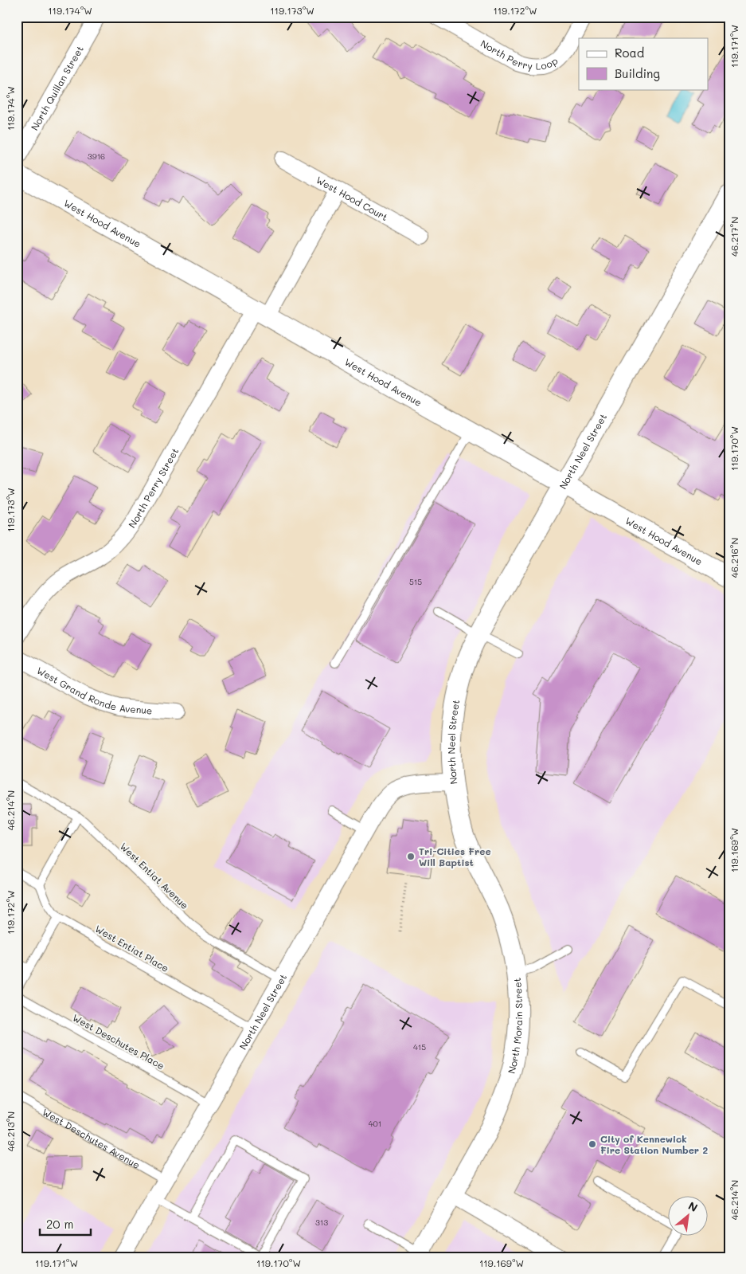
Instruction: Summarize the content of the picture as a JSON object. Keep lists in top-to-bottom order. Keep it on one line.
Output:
{"streets":{"street":["North Perry Loop","North Quillan Street","West Hood Court","West Hood Avenue","North Neel Street","North Perry Street","West Grand Ronde Avenue","North Morain Street"],"lane":["West Entiat Avenue","West Entiat Place","West Deschutes Place","West Deschutes Avenue"]},"crossings":[["West Hood Court","North Perry Street"],["West Hood Avenue","North Neel Street"],["West Hood Avenue","North Perry Street"],["North Neel Street","West Entiat Avenue"],["North Neel Street","West Entiat Place"],["North Neel Street","North Morain Street"],["North Neel Street","West Deschutes Place"],["North Neel Street","West Deschutes Avenue"]],"places":["Tri-Cities Free Will Baptist","City of Kennewick Fire Station Number 2"],"house_numbers":["3916","515","415","401","313"],"legend":["Road","Building"],"scale_bar":"20 m","north":"top right","coordinates":["119.174°W","119.173°W","119.172°W","119.171°W","46.217°N","119.170°W","46.216°N","46.214°N","119.169°W","46.213°N"]}
